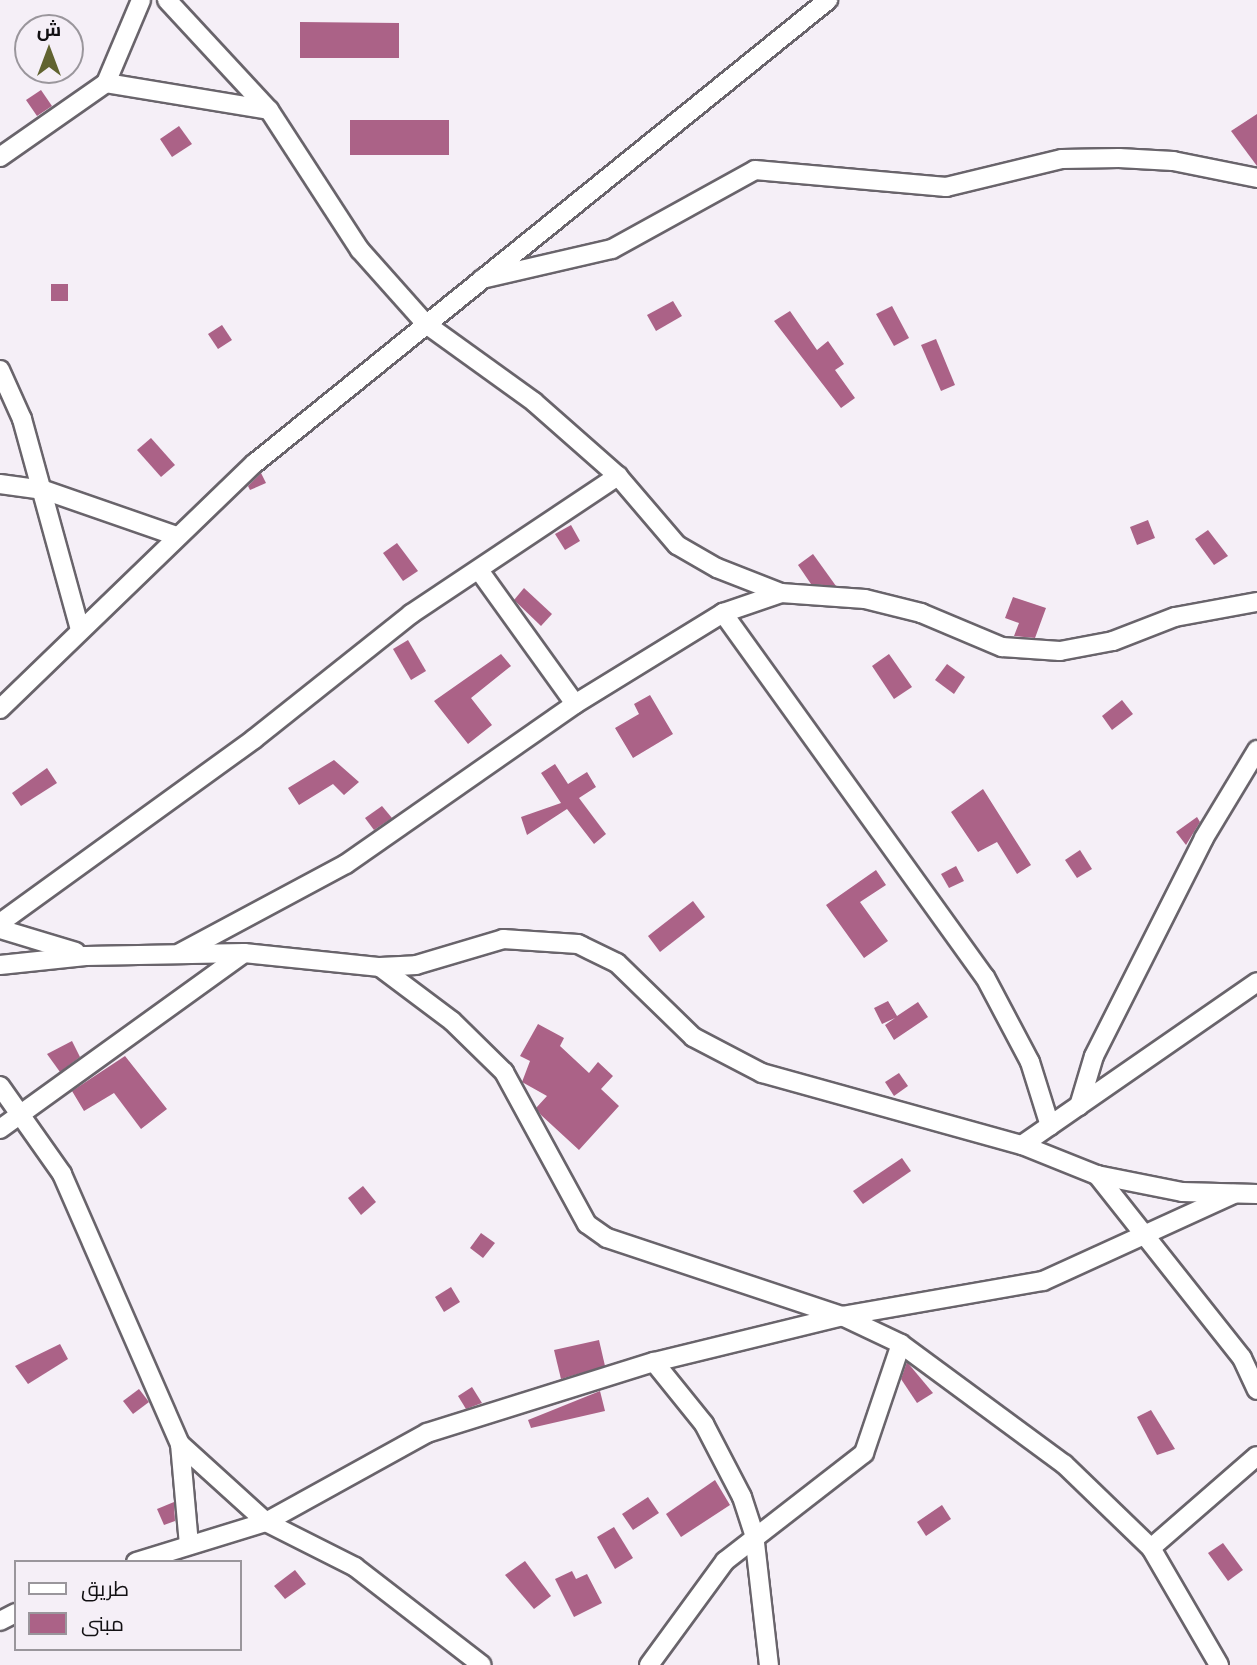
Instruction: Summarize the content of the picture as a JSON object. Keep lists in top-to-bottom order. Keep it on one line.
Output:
{"legend":["طريق","مبنى"],"north":"top"}
